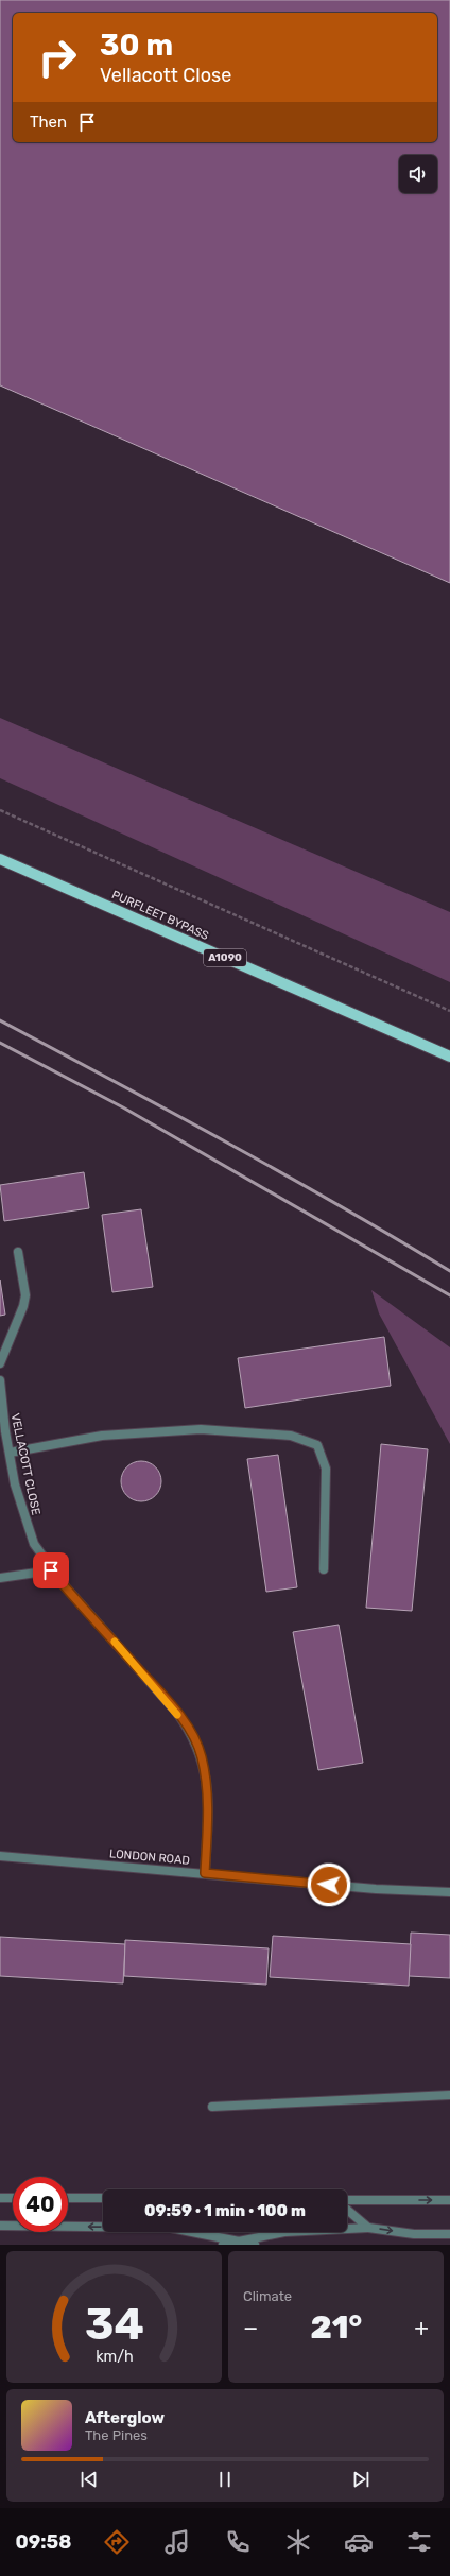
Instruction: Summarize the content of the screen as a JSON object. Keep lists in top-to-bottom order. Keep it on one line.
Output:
{"streets":{"main road":["PURFLEET BYPASS","A1090"],"street":["VELLACOTT CLOSE","LONDON ROAD"]},"crossings":[["VELLACOTT CLOSE","LONDON ROAD"]],"page":{"turn":["30 m","Vellacott Close"],"then":"Then","limit":"40","trip":"09:59 · 1 min · 100 m","tile":"Climate","heat":["−","21°","+"],"song":["Afterglow","The Pines"],"tabs":"09:58","gauge":["34","km/h"]}}
